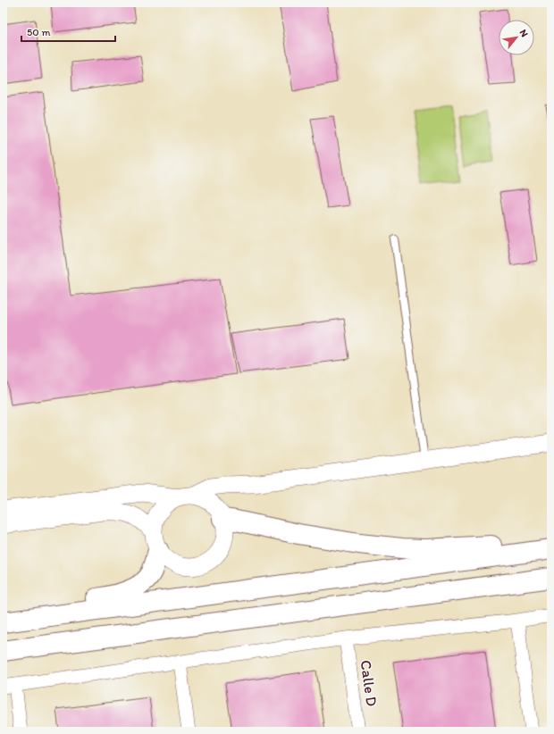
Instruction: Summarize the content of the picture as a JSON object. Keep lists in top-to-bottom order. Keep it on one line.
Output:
{"streets":{"street":["Calle D"]},"scale_bar":"50 m","north":"top right"}
